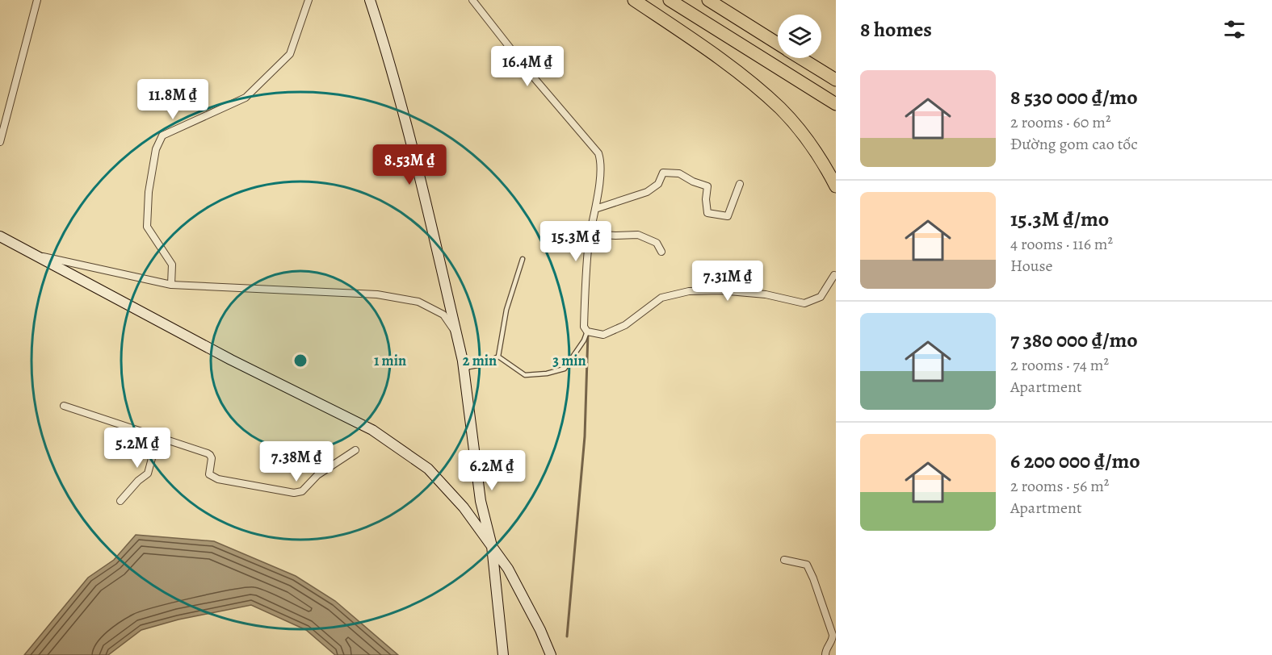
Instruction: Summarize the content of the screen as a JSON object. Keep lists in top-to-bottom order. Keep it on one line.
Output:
{"page":{"heading":"8 homes","price":["16.4M ₫","11.8M ₫","8.53M ₫","15.3M ₫","7.31M ₫","5.2M ₫","7.38M ₫","6.2M ₫"],"list":[{"name":"8 530 000 ₫/mo","note":"2 rooms · 60 m² · Đường gom cao tốc"},{"name":"15.3M ₫/mo","note":"4 rooms · 116 m² · House"},{"name":"7 380 000 ₫/mo","note":"2 rooms · 74 m² · Apartment"},{"name":"6 200 000 ₫/mo","note":"2 rooms · 56 m² · Apartment"}]},"rings":["1 min","2 min","3 min"]}
